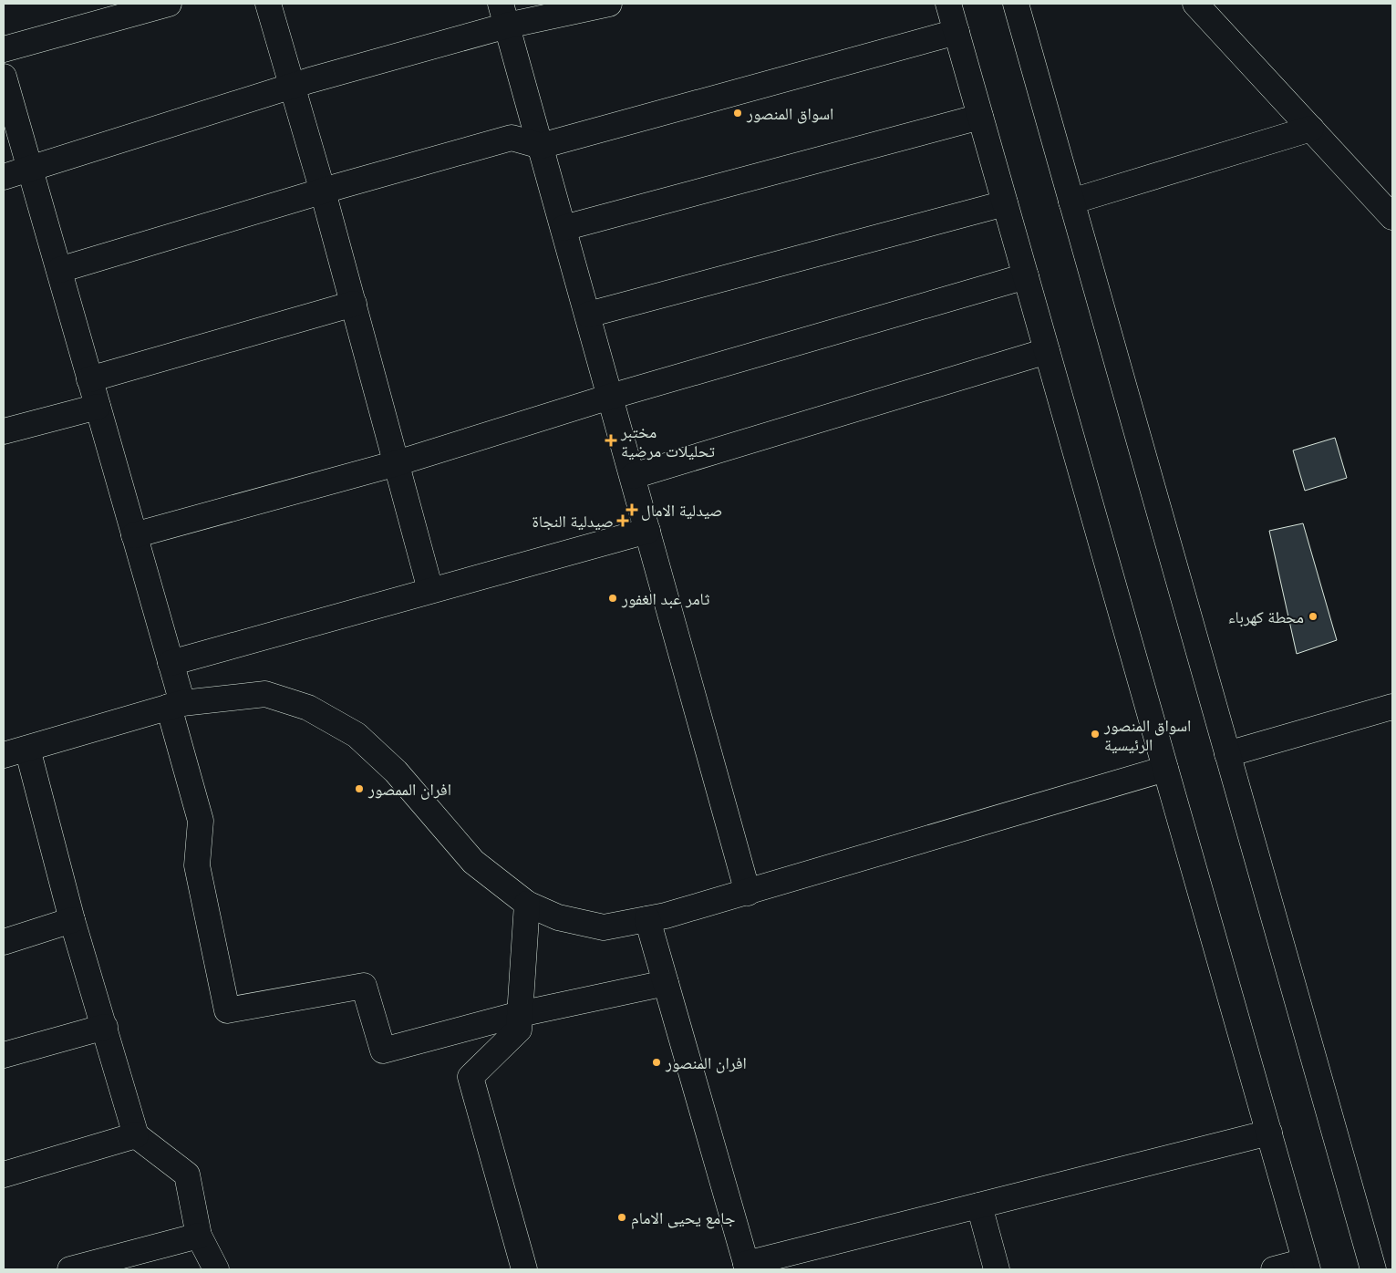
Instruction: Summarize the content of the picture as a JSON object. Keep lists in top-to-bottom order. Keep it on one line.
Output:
{"places":{"other":["اسواق المنصور","ثامر عبد الغفور","محطة كهرباء","اسواق المنصور الرئيسية","افران الممصور","افران المنصور","جامع يحيى الامام"],"health":["مختبر تحليلات مرضية","صيدلية الامال","صيدلية النجاة"]}}
